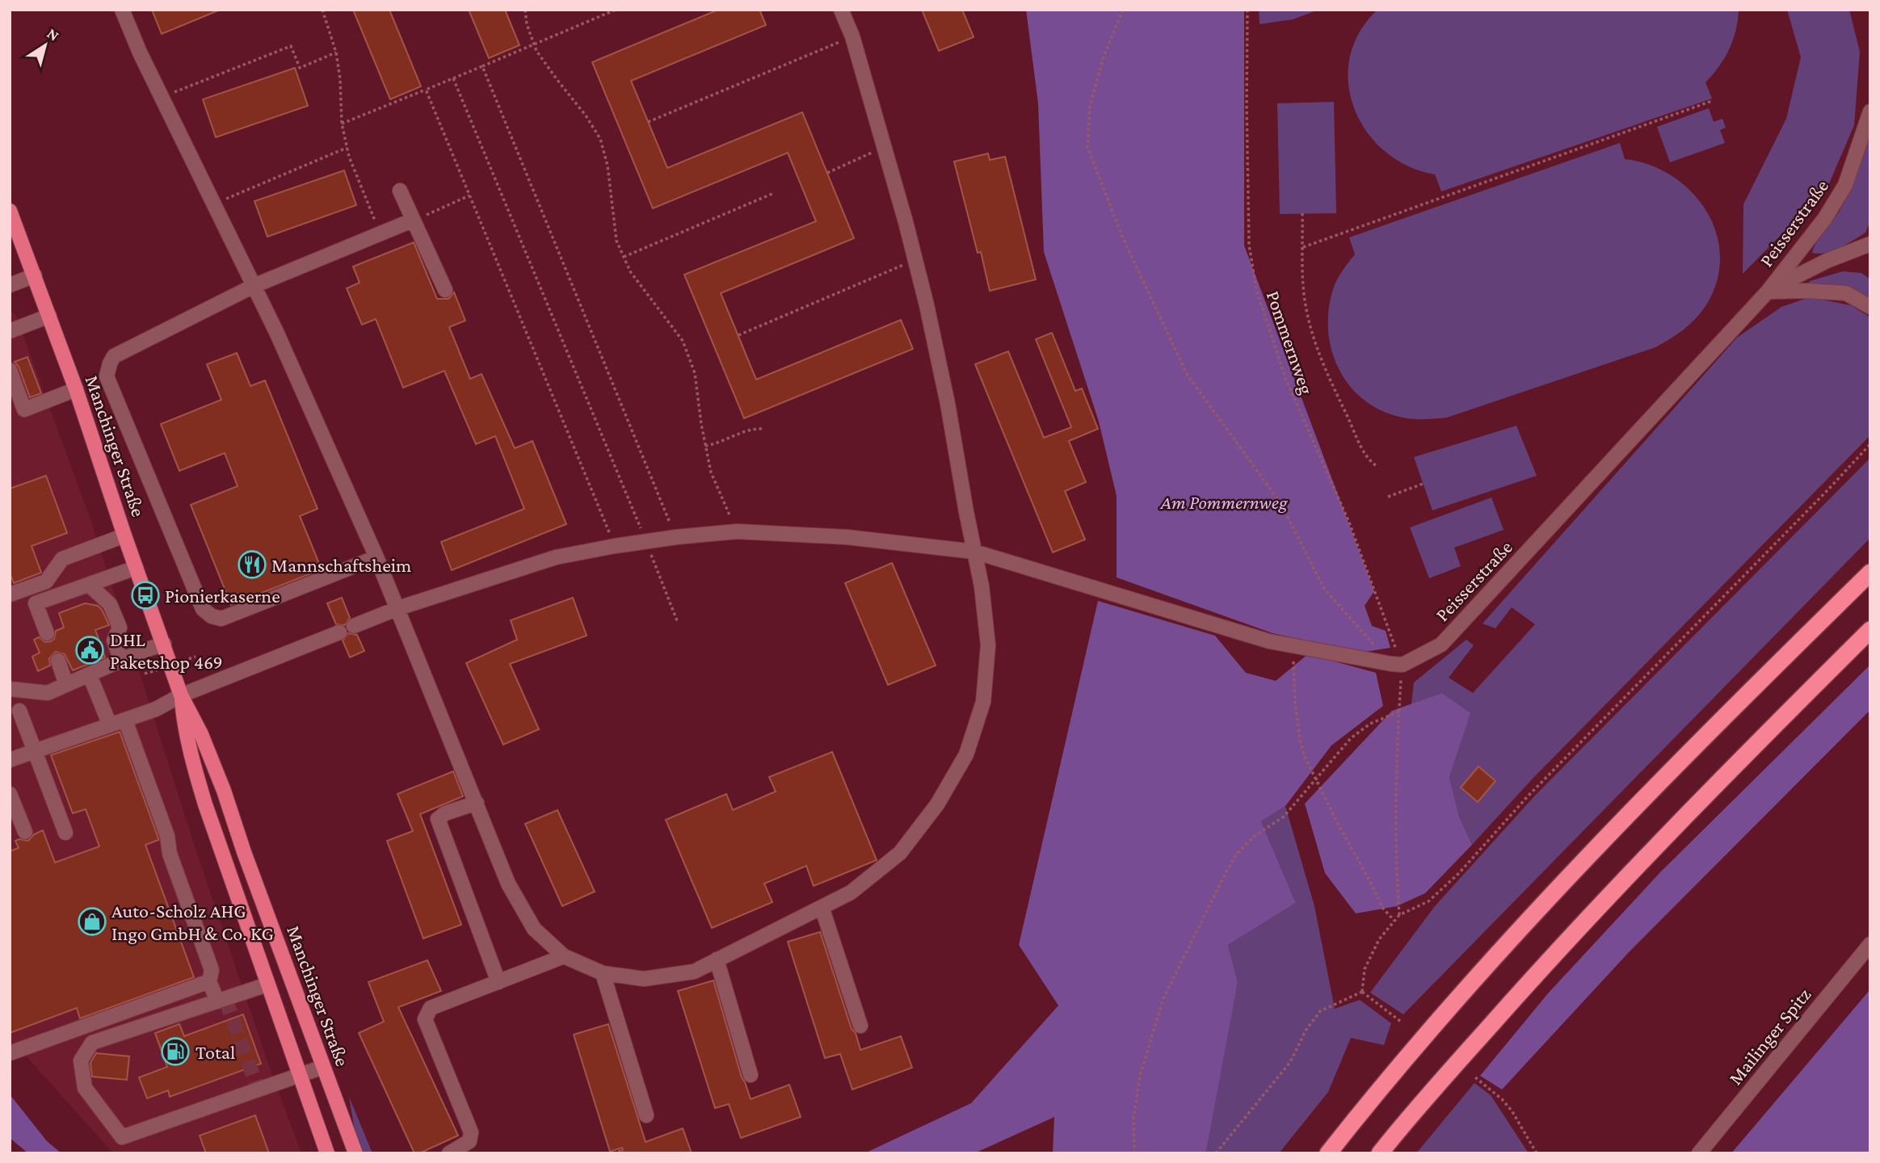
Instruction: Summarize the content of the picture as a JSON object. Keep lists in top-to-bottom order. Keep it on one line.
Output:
{"streets":{"main road":["Manchinger Straße"],"street":["Peisserstraße","Mailinger Spitz"],"path":["Pommernweg"]},"crossings":[["Peisserstraße","Pommernweg"]],"parks":["Am Pommernweg"],"places":{"restaurant":["Mannschaftsheim"],"bus stop":["Pionierkaserne"],"public building":["DHL Paketshop 469"],"shop":["Auto-Scholz AHG Ingo GmbH & Co. KG"],"fuel station":["Total"]},"north":"top right"}
